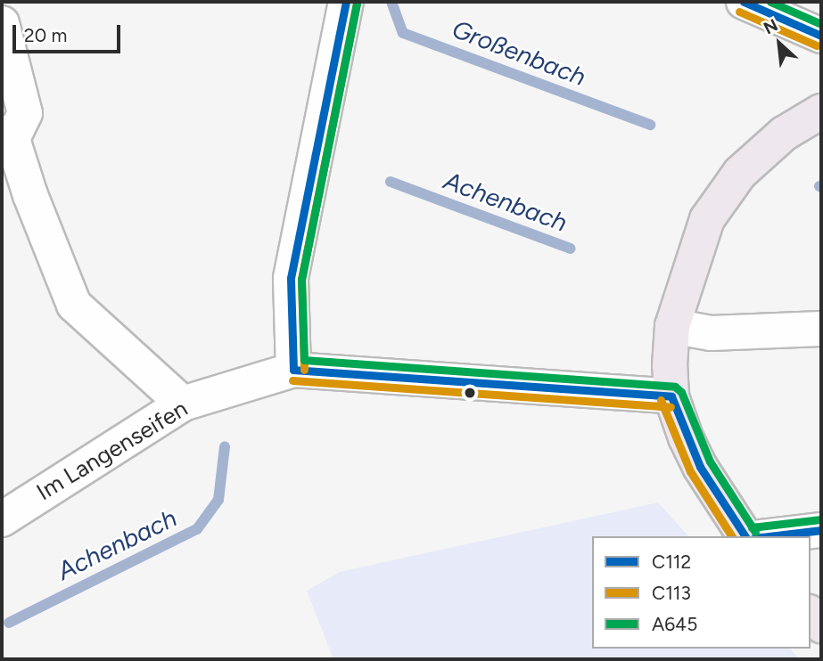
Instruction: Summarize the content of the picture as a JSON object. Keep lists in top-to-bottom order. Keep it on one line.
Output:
{"streets":{"street":["Im Langenseifen"]},"water":["Großenbach","Achenbach"],"lines":["transit line C112","transit line A645","transit line C113"],"legend":["C112","C113","A645"],"scale_bar":"20 m","north":"top left"}
